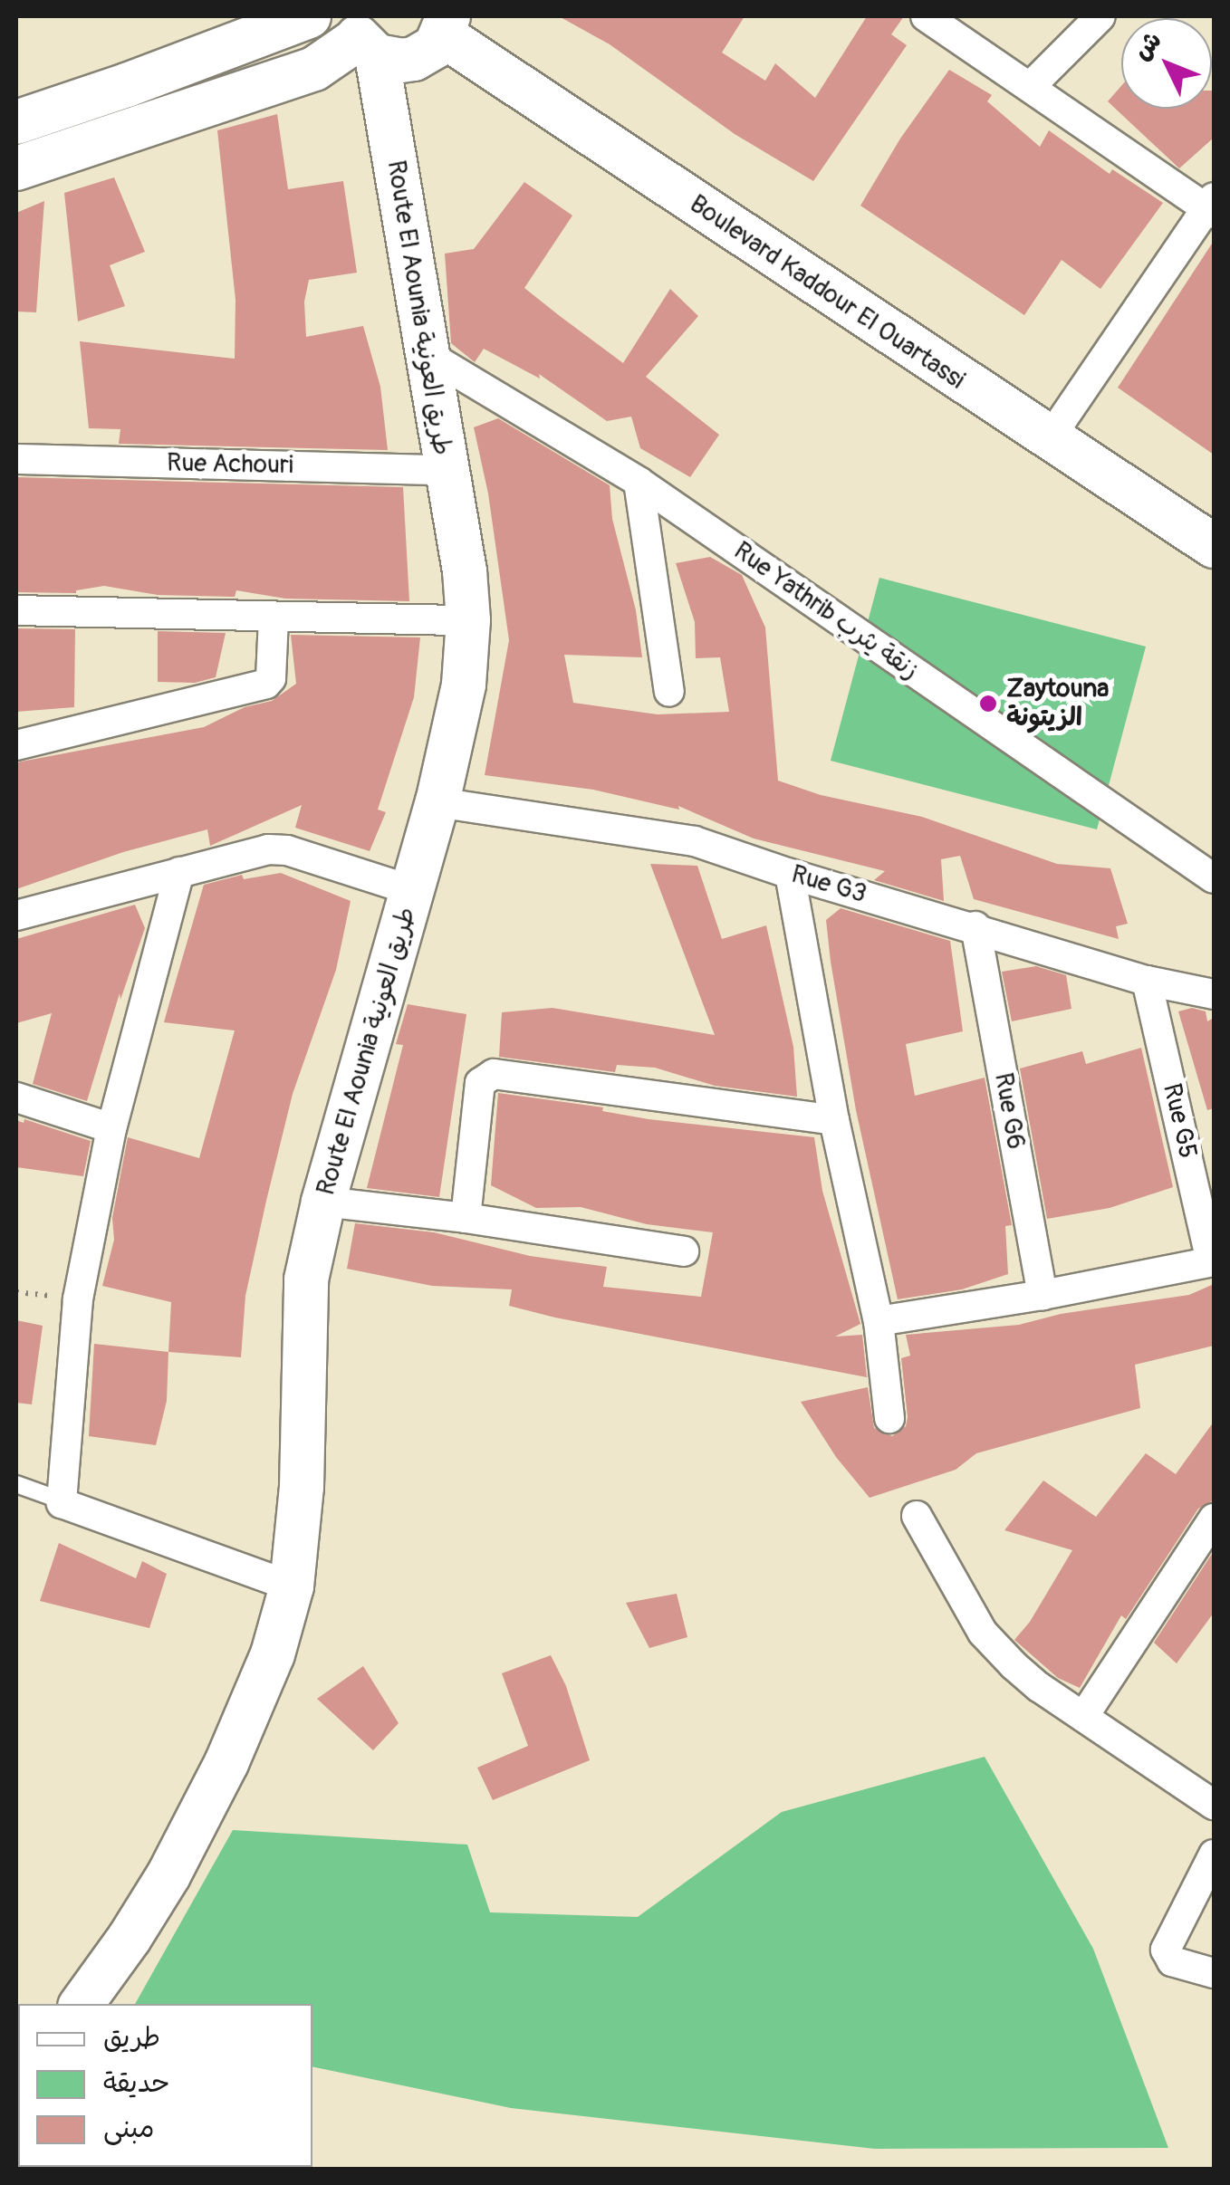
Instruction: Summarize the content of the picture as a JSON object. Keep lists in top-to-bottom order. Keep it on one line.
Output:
{"streets":{"street":["Boulevard Kaddour El Ouartassi","Route El Aounia طريق العونية","Rue Achouri","Rue Yathrib زنقة يثرب","Rue G3","Rue G6","Rue G5"]},"crossings":[["Route El Aounia طريق العونية","Rue Achouri"],["Route El Aounia طريق العونية","Rue Yathrib زنقة يثرب"],["Route El Aounia طريق العونية","Rue G3"],["Rue G3","Rue G6"],["Rue G3","Rue G5"]],"places":["Zaytouna الزيتونة"],"legend":["طريق","حديقة","مبنى"],"north":"top left"}
